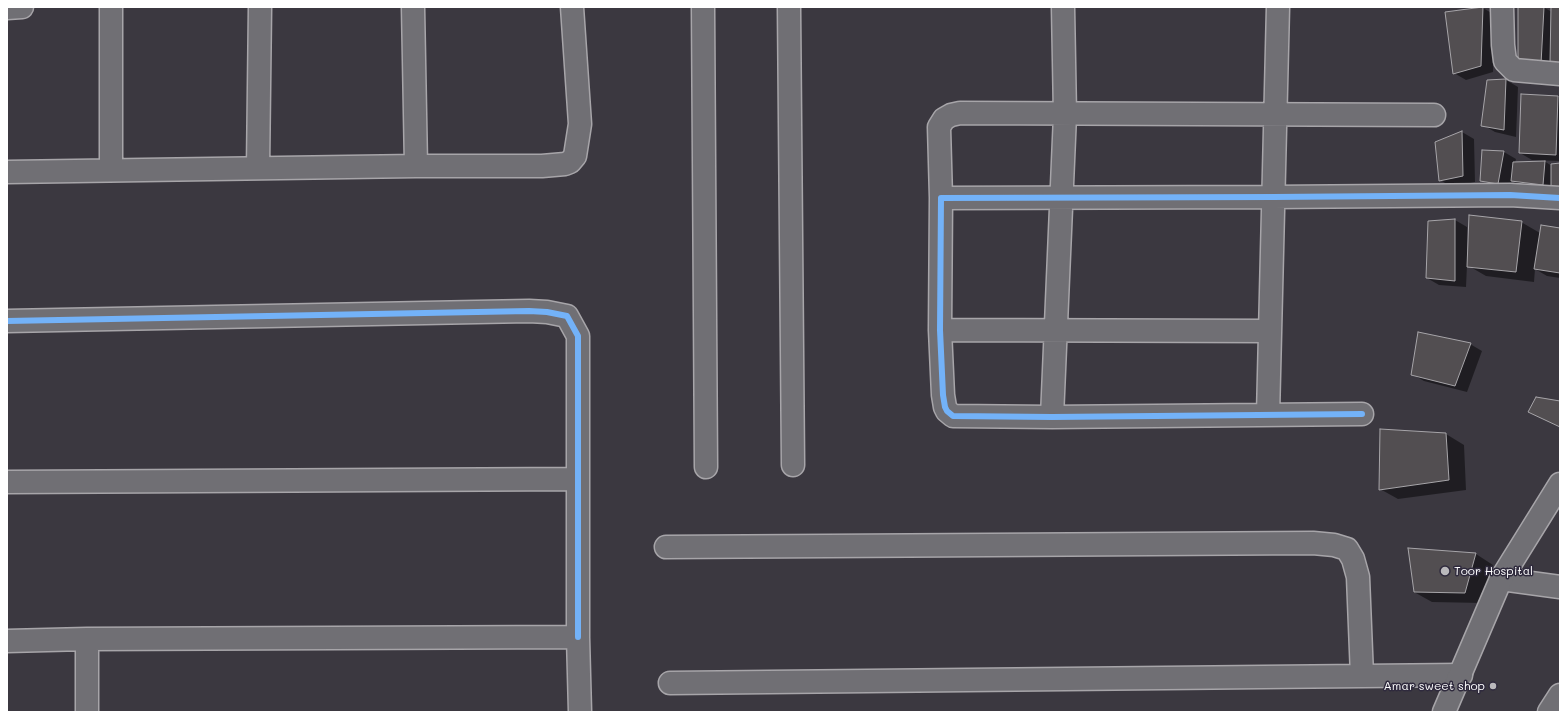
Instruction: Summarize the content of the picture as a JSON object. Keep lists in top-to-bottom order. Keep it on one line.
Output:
{"places":["Toor Hospital","Amar sweet shop"]}
